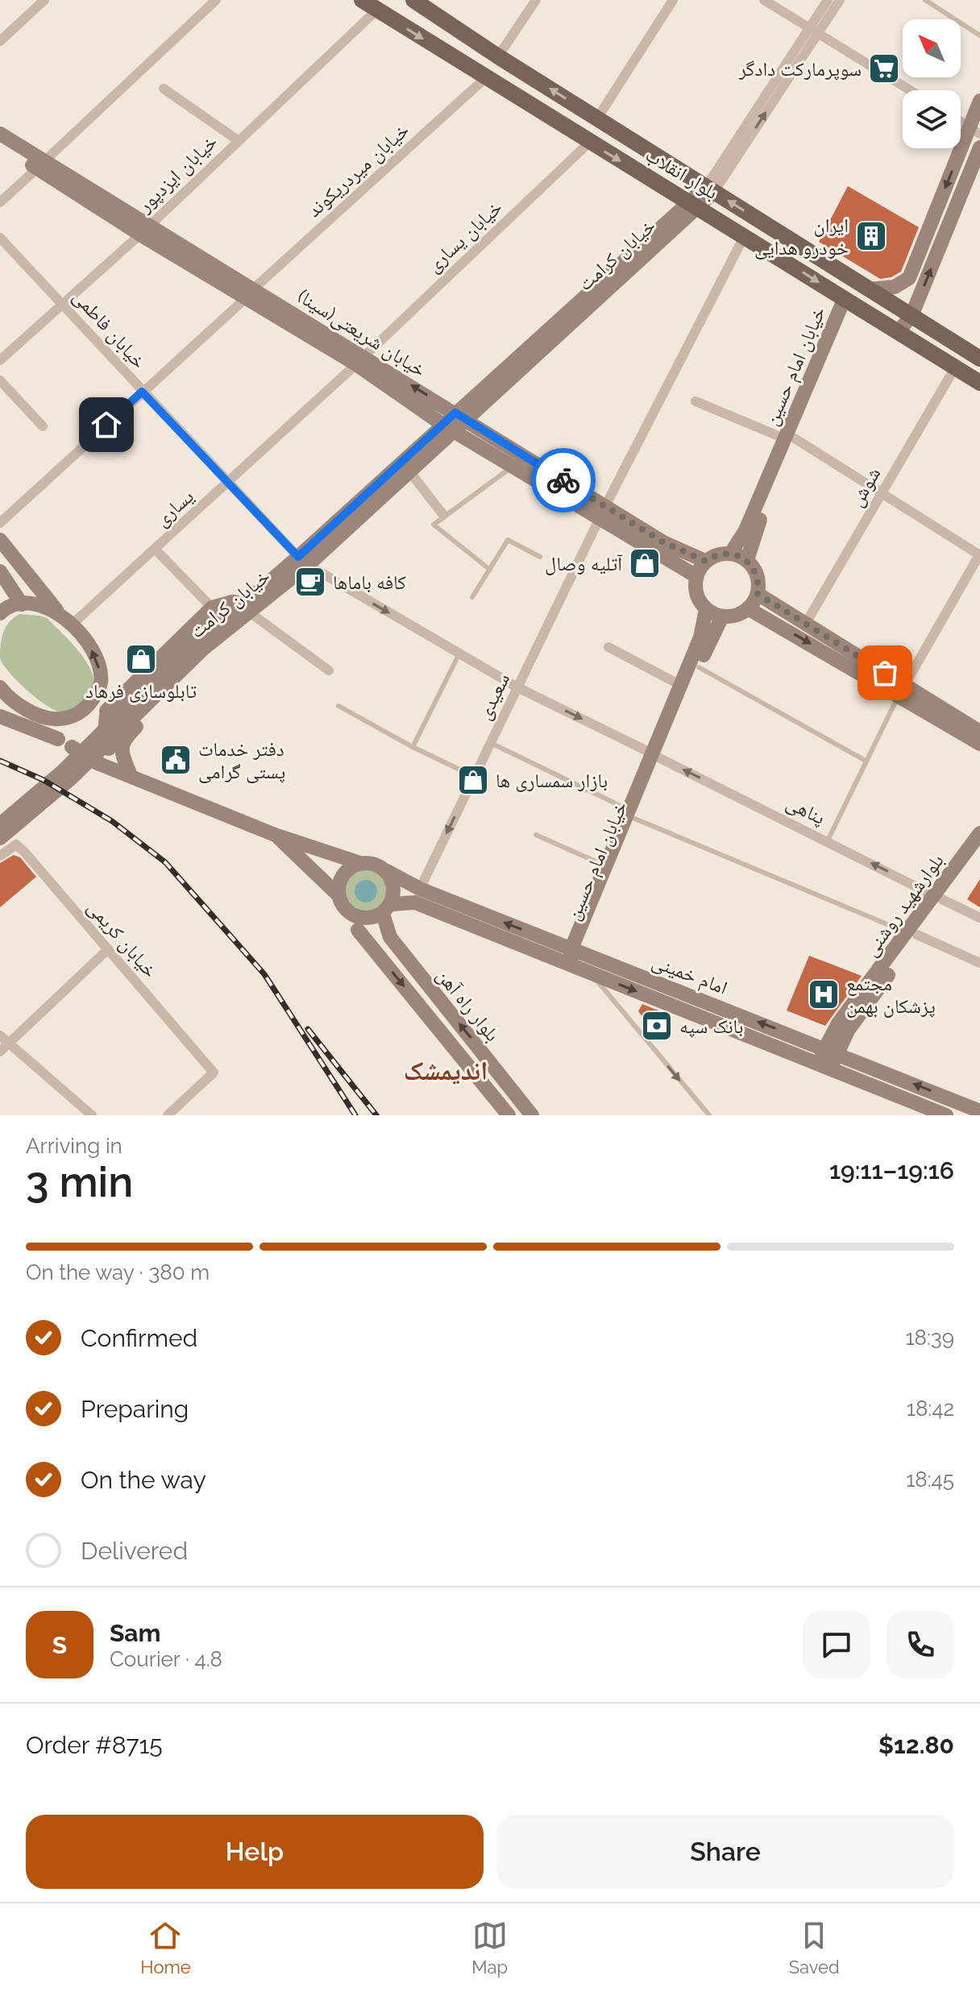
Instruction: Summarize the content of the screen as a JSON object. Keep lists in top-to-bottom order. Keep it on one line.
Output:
{"streets":{"main road":["بلوار انقلاب","خیابان کرامت","خیابان شریعتی(سینا)","خیابان امام حسین","بلوارشهید روشنی","امام خمینی","بلوار راه آهن"],"street":["خیابان میردریکوند","خیابان ایزدپور","خیابان یساری","خیابان فاطمی","شوش","یساری","سعیدی","پناهی","خیابان کریمی"]},"crossings":[["خیابان میردریکوند","بلوار انقلاب"],["خیابان میردریکوند","خیابان فاطمی"],["خیابان میردریکوند","خیابان شریعتی(سینا)"],["خیابان ایزدپور","بلوار انقلاب"],["خیابان ایزدپور","خیابان فاطمی"],["خیابان ایزدپور","خیابان شریعتی(سینا)"],["بلوار انقلاب","خیابان یساری"],["بلوار انقلاب","خیابان کرامت"],["بلوار انقلاب","خیابان امام حسین"],["بلوار انقلاب","شوش"],["بلوار انقلاب","سعیدی"],["خیابان یساری","خیابان شریعتی(سینا)"],["خیابان یساری","یساری"],["خیابان کرامت","خیابان فاطمی"],["خیابان کرامت","خیابان شریعتی(سینا)"],["خیابان فاطمی","یساری"],["خیابان شریعتی(سینا)","خیابان امام حسین"],["خیابان شریعتی(سینا)","یساری"],["خیابان شریعتی(سینا)","سعیدی"],["خیابان امام حسین","پناهی"],["خیابان امام حسین","امام خمینی"],["سعیدی","پناهی"],["سعیدی","امام خمینی"],["پناهی","بلوارشهید روشنی"],["بلوارشهید روشنی","امام خمینی"],["امام خمینی","بلوار راه آهن"]],"districts":["اندیمشک"],"places":{"supermarket":["سوپرمارکت دادگر"],"building":["ایران خودرو هدایی"],"shop":["آتلیه وصال","تابلوسازی فرهاد","بازار سمساری ها"],"cafe":["کافه باماها"],"public building":["دفتر خدمات پستی گرامی"],"hospital":["مجتمع پزشکان بهمن"],"bank":["بانک سپه"]},"north":"top left","page":{"heading":["3 min","Arriving in","19:11–19:16"],"panel":["Sam","Courier · 4.8","Order #8715","$12.80"],"bar":"On the way · 380 m","list":[["Confirmed","18:39"],["Preparing","18:42"],["On the way","18:45"],"Delivered"],"round":"S","buttons":["Help","Share"],"tabs":["Home","Map","Saved"]}}
